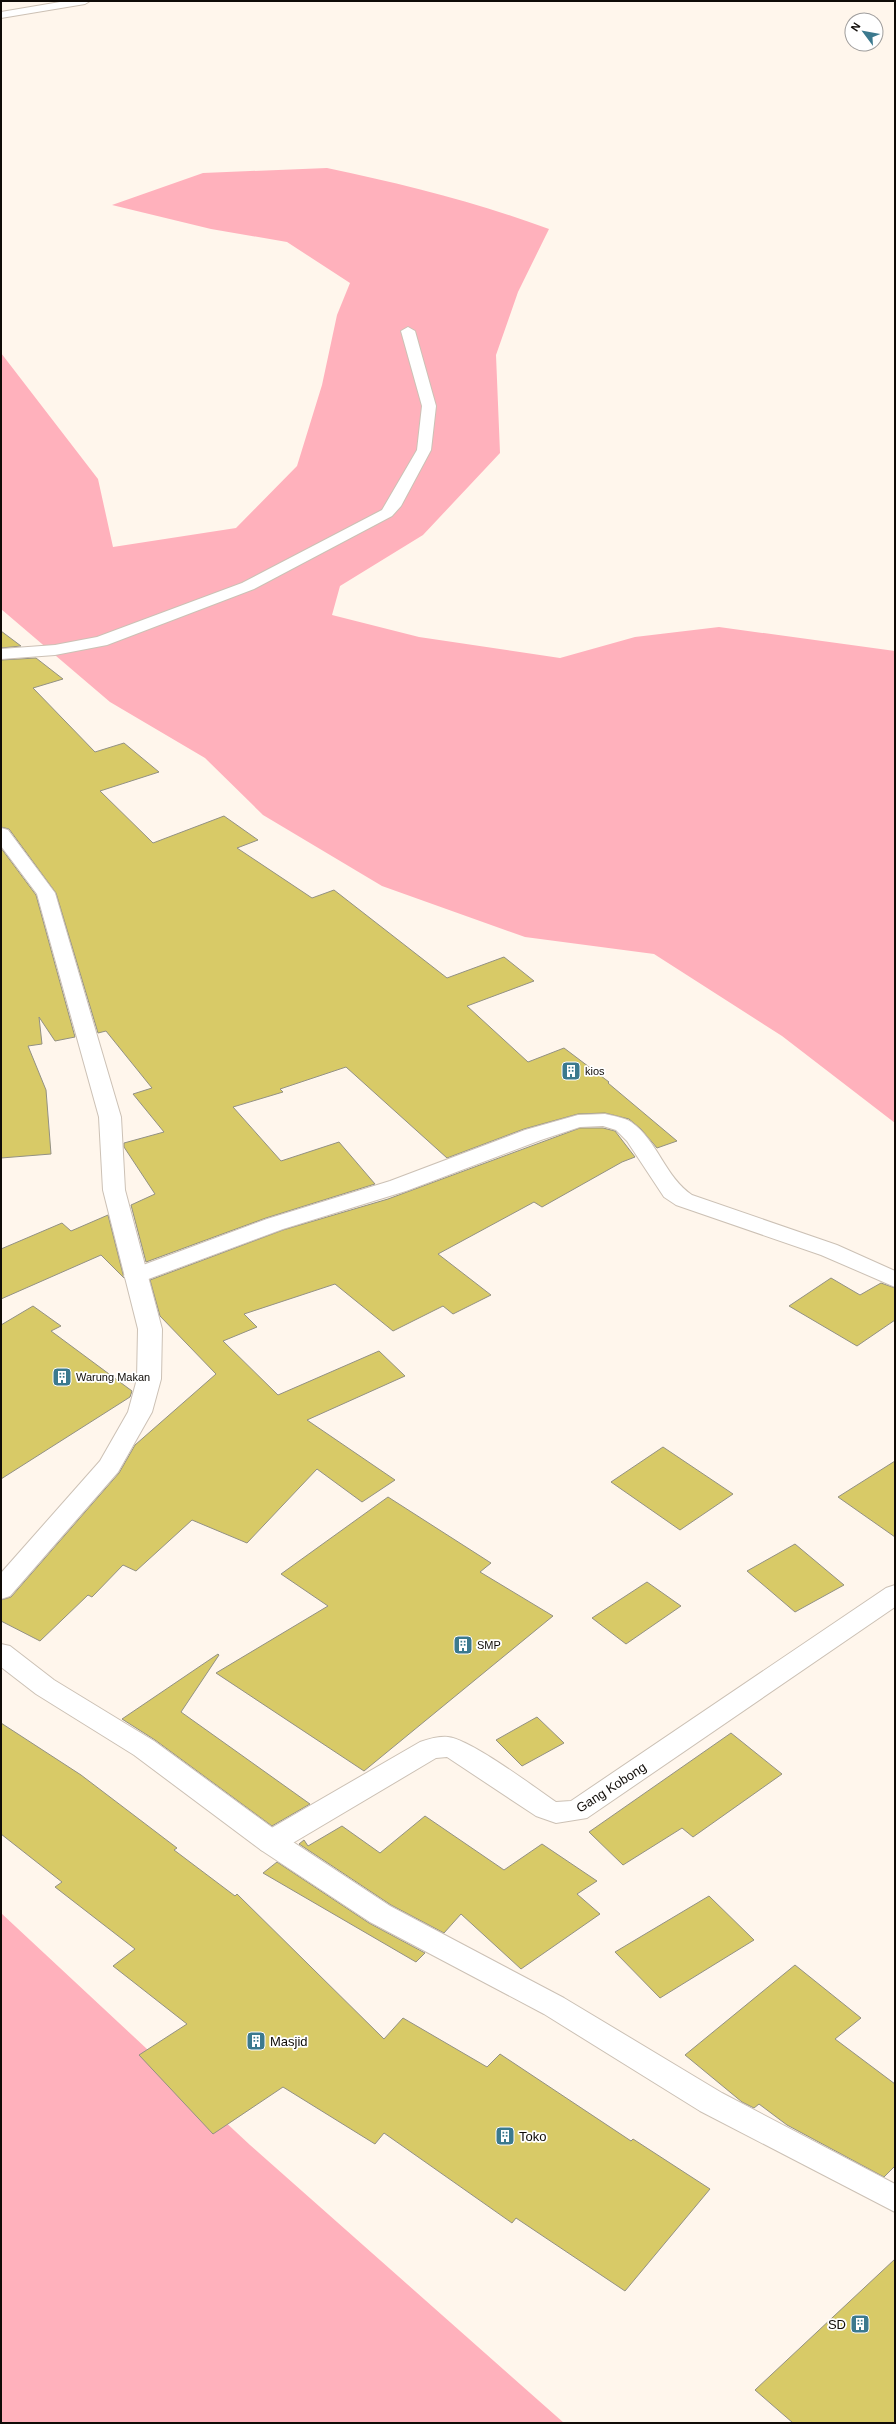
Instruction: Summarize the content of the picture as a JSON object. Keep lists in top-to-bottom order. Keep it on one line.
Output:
{"streets":{"street":["Gang Kobong"]},"places":{"building":["kios","Warung Makan","SMP","Masjid","Toko","SD"]},"north":"top left"}
